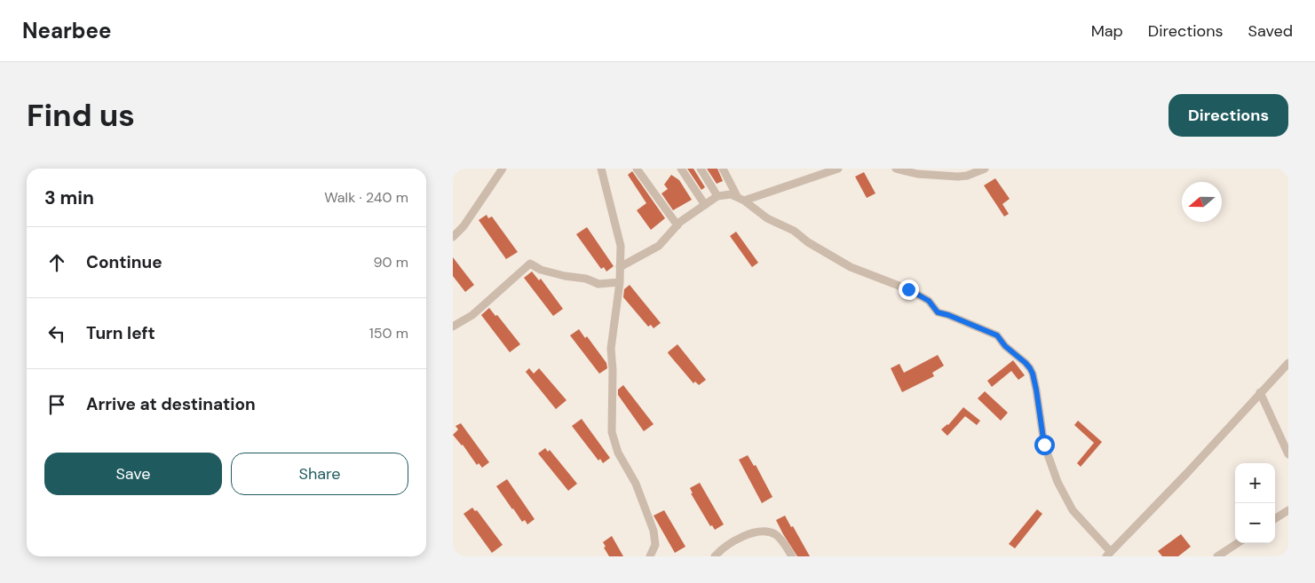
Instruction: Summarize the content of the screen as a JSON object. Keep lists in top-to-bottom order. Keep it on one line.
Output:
{"north":"left","page":{"header":"Nearbee","nav":["Map","Directions","Saved"],"buttons":["Directions",["Save","Share"]],"title":"Find us","heading":["3 min","Walk · 240 m"],"list":[["Continue","90 m"],["Turn left","150 m"],"Arrive at destination"],"map_buttons":["+","−"]}}
